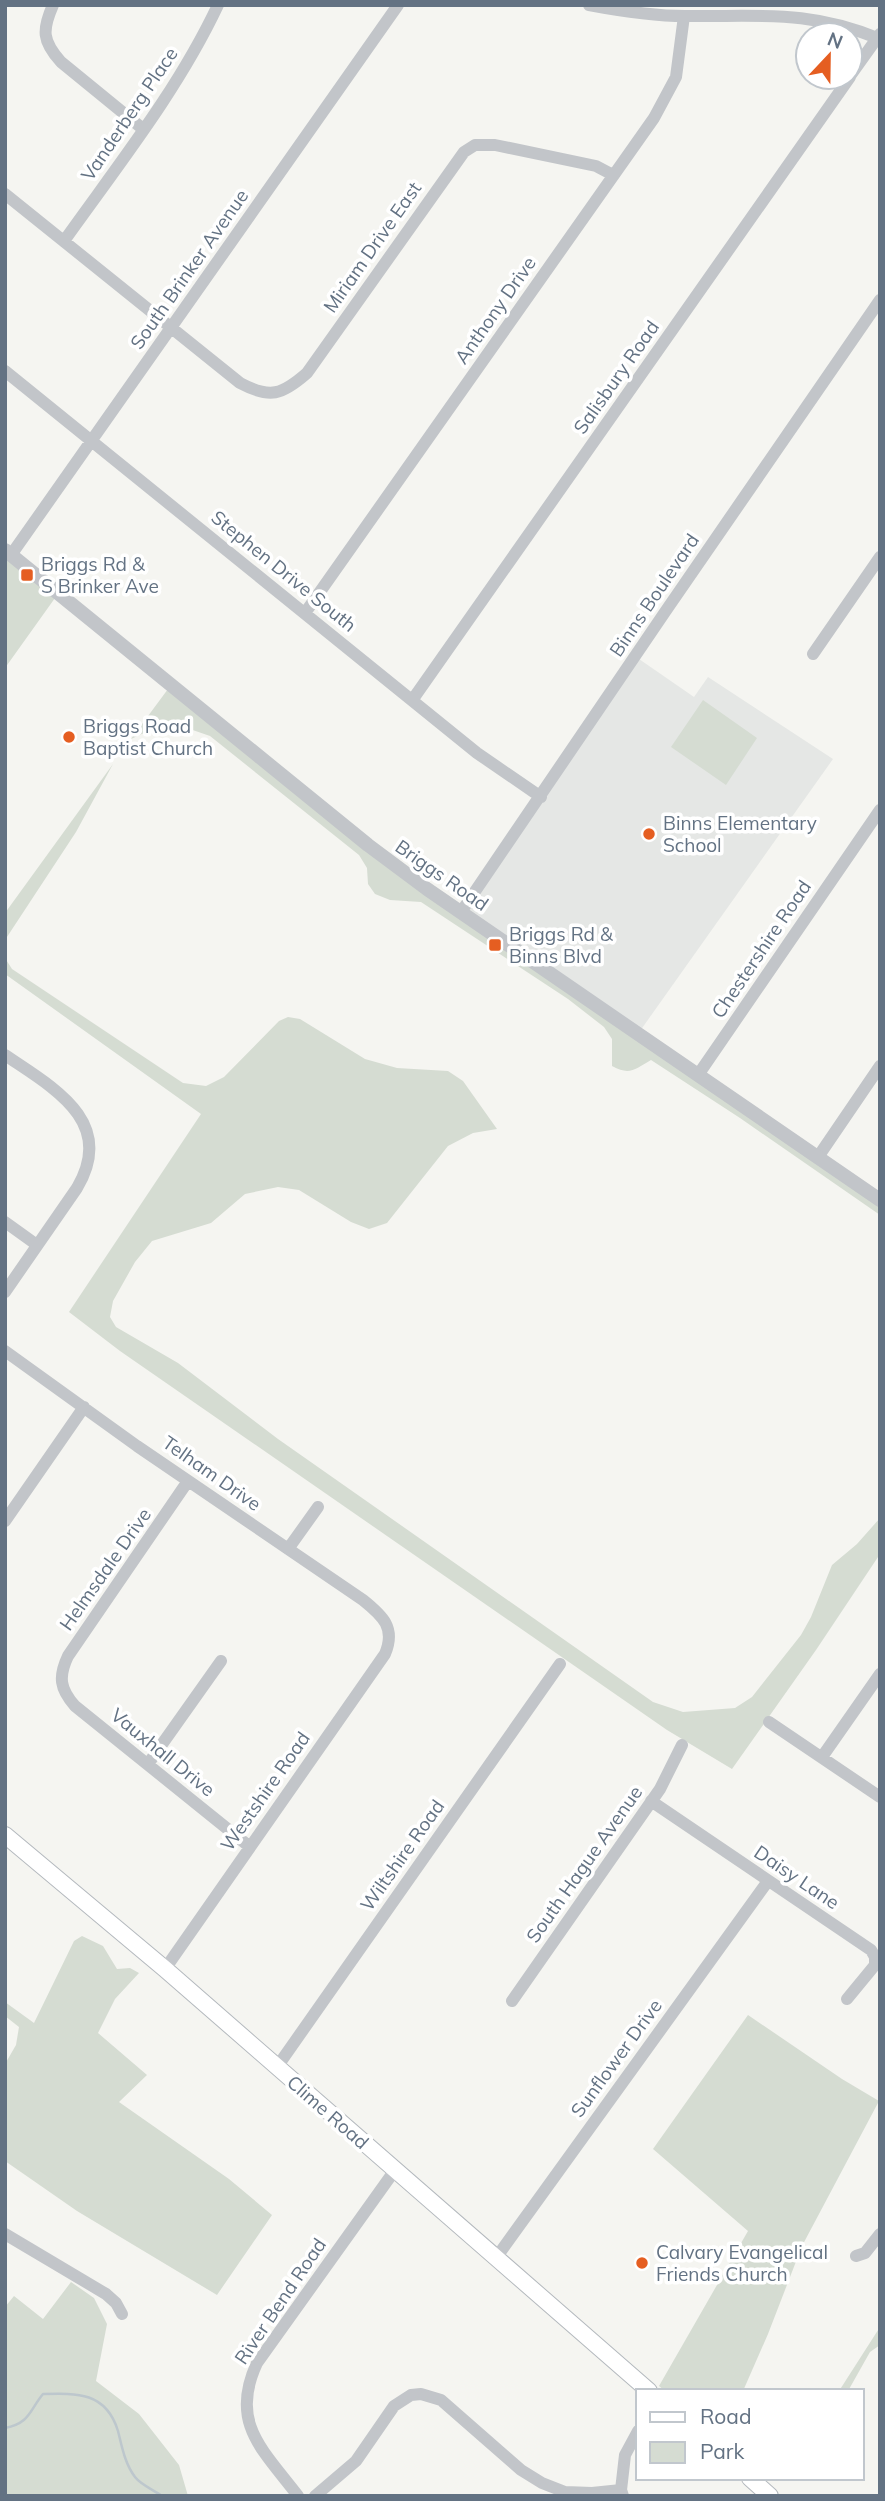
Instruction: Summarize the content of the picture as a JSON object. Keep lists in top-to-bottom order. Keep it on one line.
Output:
{"streets":{"main road":["Clime Road"],"street":["Vanderberg Place","Miriam Drive East","South Brinker Avenue","Anthony Drive","Salisbury Road","Stephen Drive South","Binns Boulevard","Briggs Road","Chestershire Road","Telham Drive","Helmsdale Drive","Vauxhall Drive","Westshire Road","Wiltshire Road","South Hague Avenue","Daisy Lane","Sunflower Drive","River Bend Road"]},"crossings":[["Miriam Drive East","South Brinker Avenue"],["Miriam Drive East","Anthony Drive"],["South Brinker Avenue","Stephen Drive South"],["South Brinker Avenue","Briggs Road"],["Anthony Drive","Stephen Drive South"],["Salisbury Road","Stephen Drive South"],["Stephen Drive South","Binns Boulevard"],["Binns Boulevard","Briggs Road"],["Briggs Road","Chestershire Road"],["Telham Drive","Helmsdale Drive"],["Telham Drive","Westshire Road"],["Helmsdale Drive","Vauxhall Drive"],["Vauxhall Drive","Westshire Road"],["Westshire Road","Clime Road"],["Wiltshire Road","Clime Road"],["South Hague Avenue","Daisy Lane"],["Daisy Lane","Sunflower Drive"],["Sunflower Drive","Clime Road"],["Clime Road","River Bend Road"]],"places":{"transit":["Briggs Rd & S Brinker Ave","Briggs Rd & Binns Blvd"],"other":["Briggs Road Baptist Church","Binns Elementary School","Calvary Evangelical Friends Church"]},"legend":["Road","Park"],"north":"top"}
